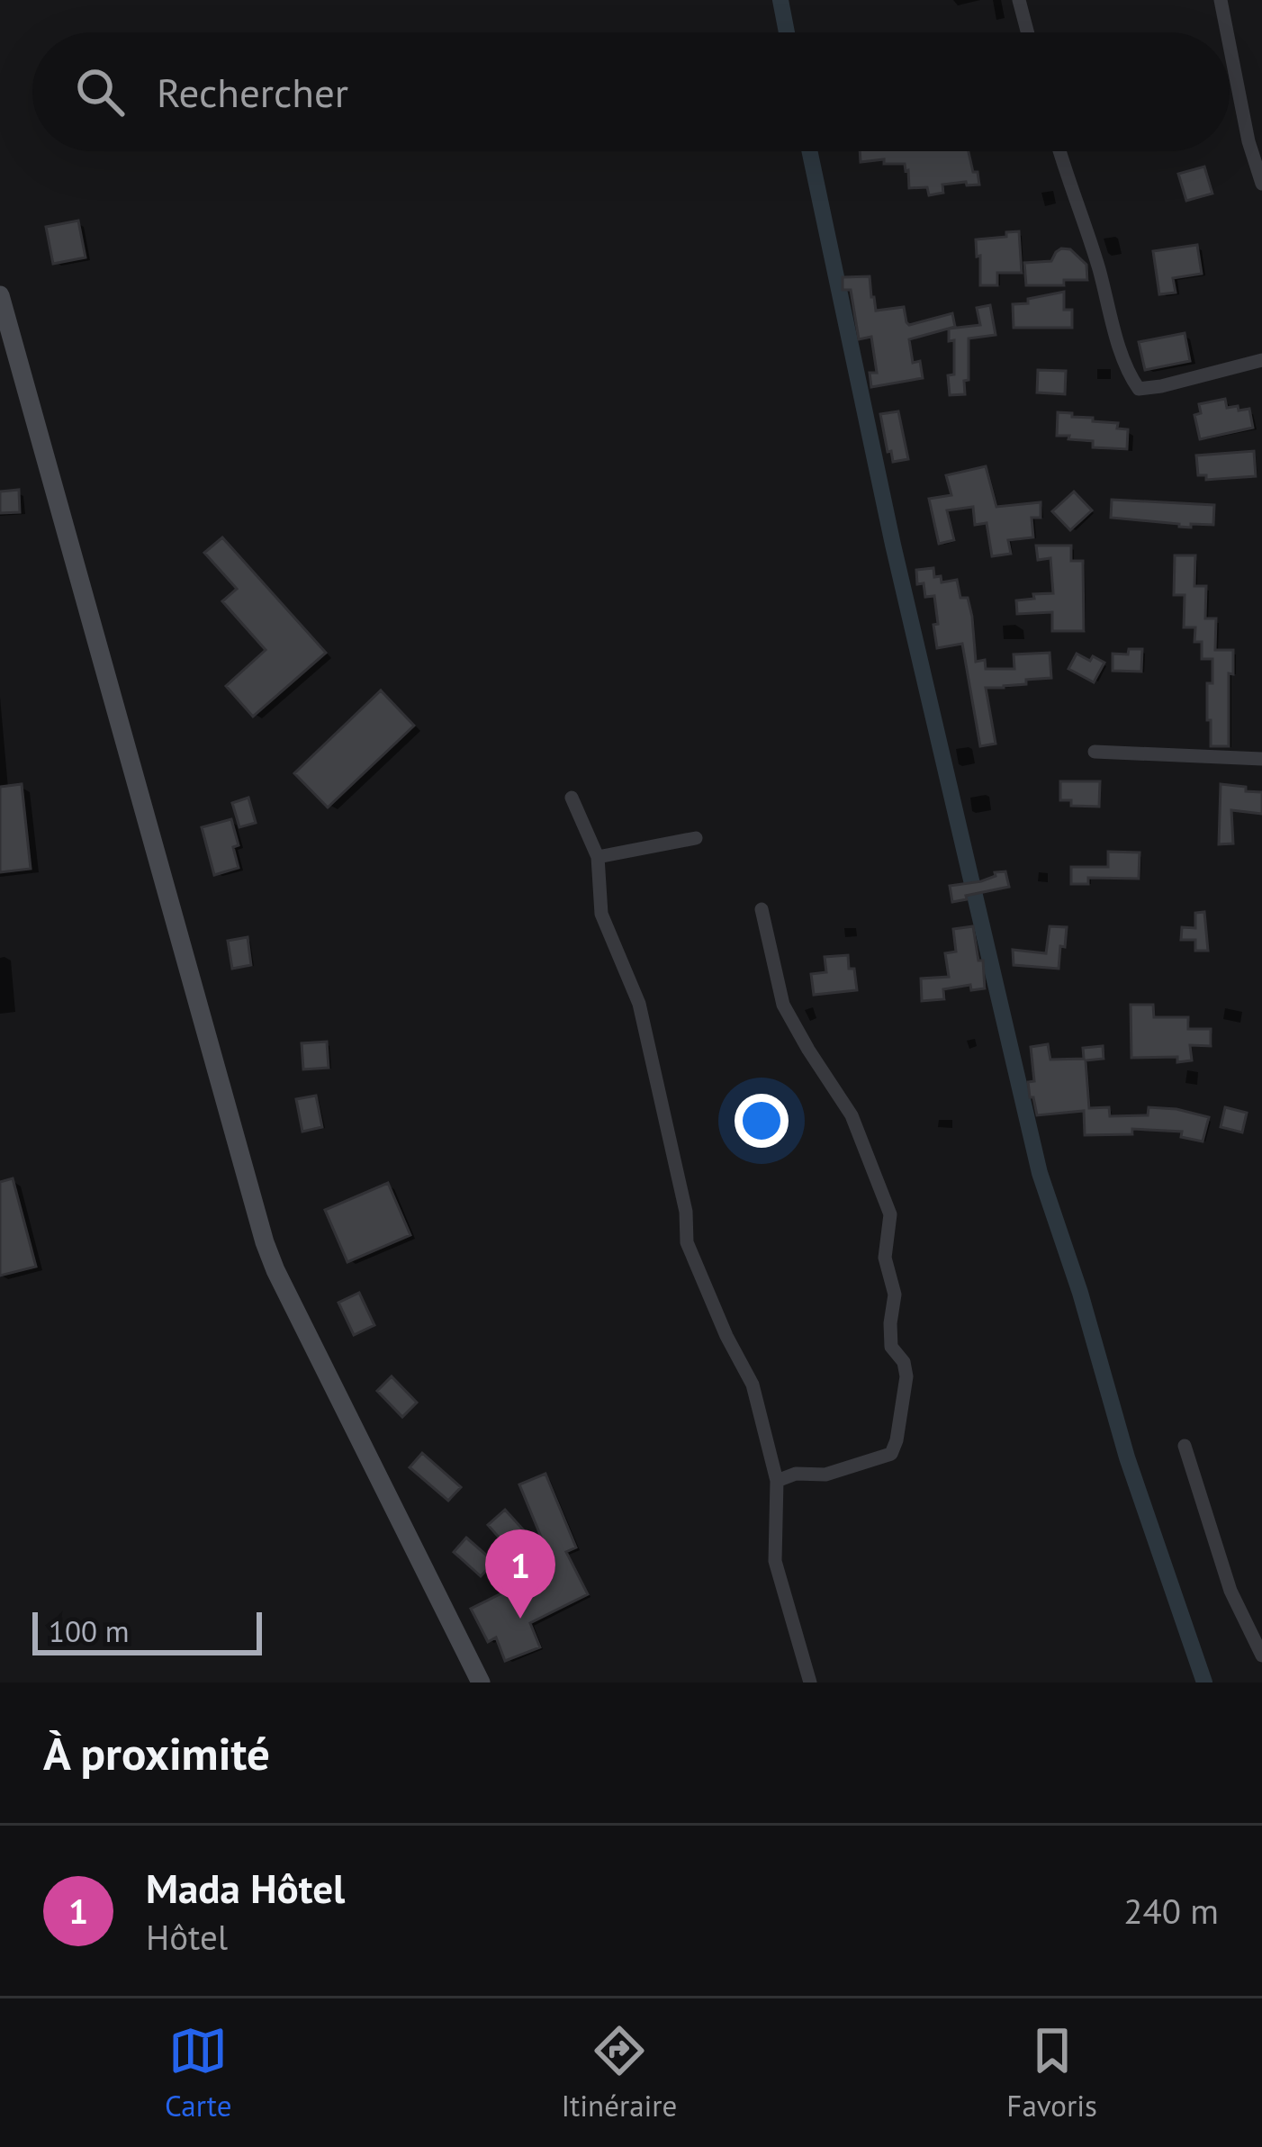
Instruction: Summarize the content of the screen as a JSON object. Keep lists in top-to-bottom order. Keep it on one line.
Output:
{"scale_bar":"100 m","page":{"search":"Rechercher","pins":"1","scale":"100 m","heading":"À proximité","list":[{"mark":"1","name":"Mada Hôtel","note":"Hôtel","value":"240 m"}],"nav":["Carte","Itinéraire","Favoris"]}}
